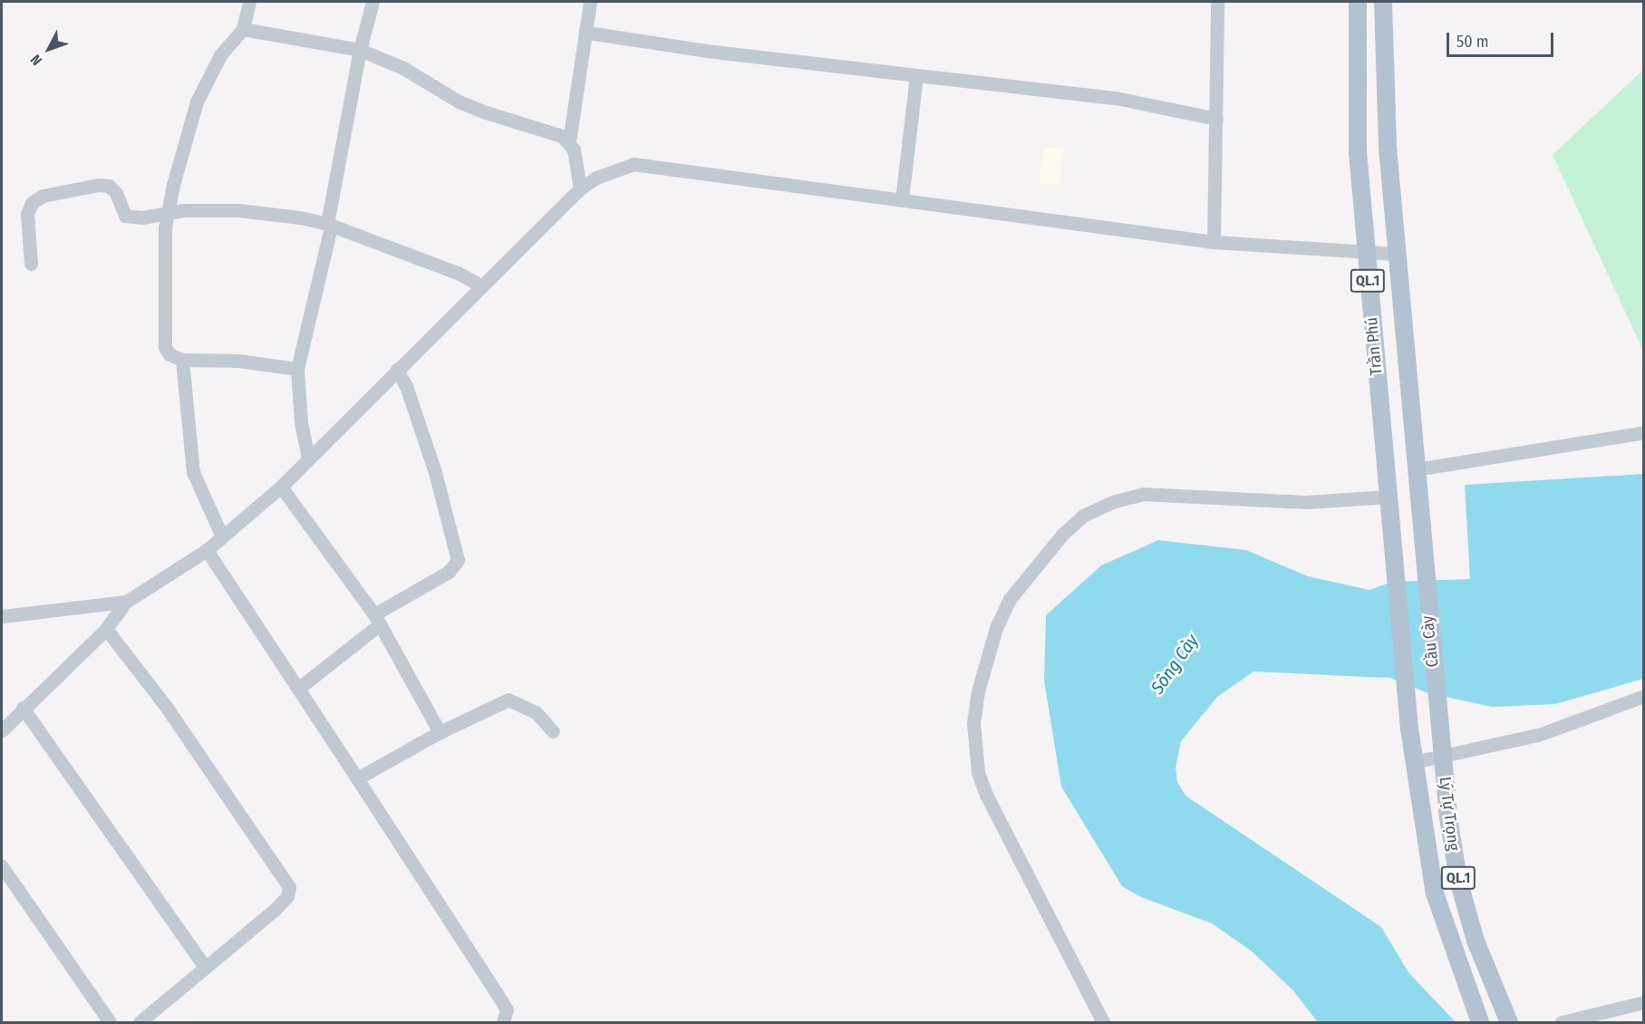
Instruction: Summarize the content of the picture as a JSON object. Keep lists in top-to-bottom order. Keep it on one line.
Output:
{"streets":{"main road":["QL.1","Trần Phú","Cầu Cày","Lý Tự Trọng"]},"crossings":[["Trần Phú","Cầu Cày"],["Cầu Cày","Lý Tự Trọng"]],"water":["Sông Cày"],"scale_bar":"50 m","north":"bottom left"}
